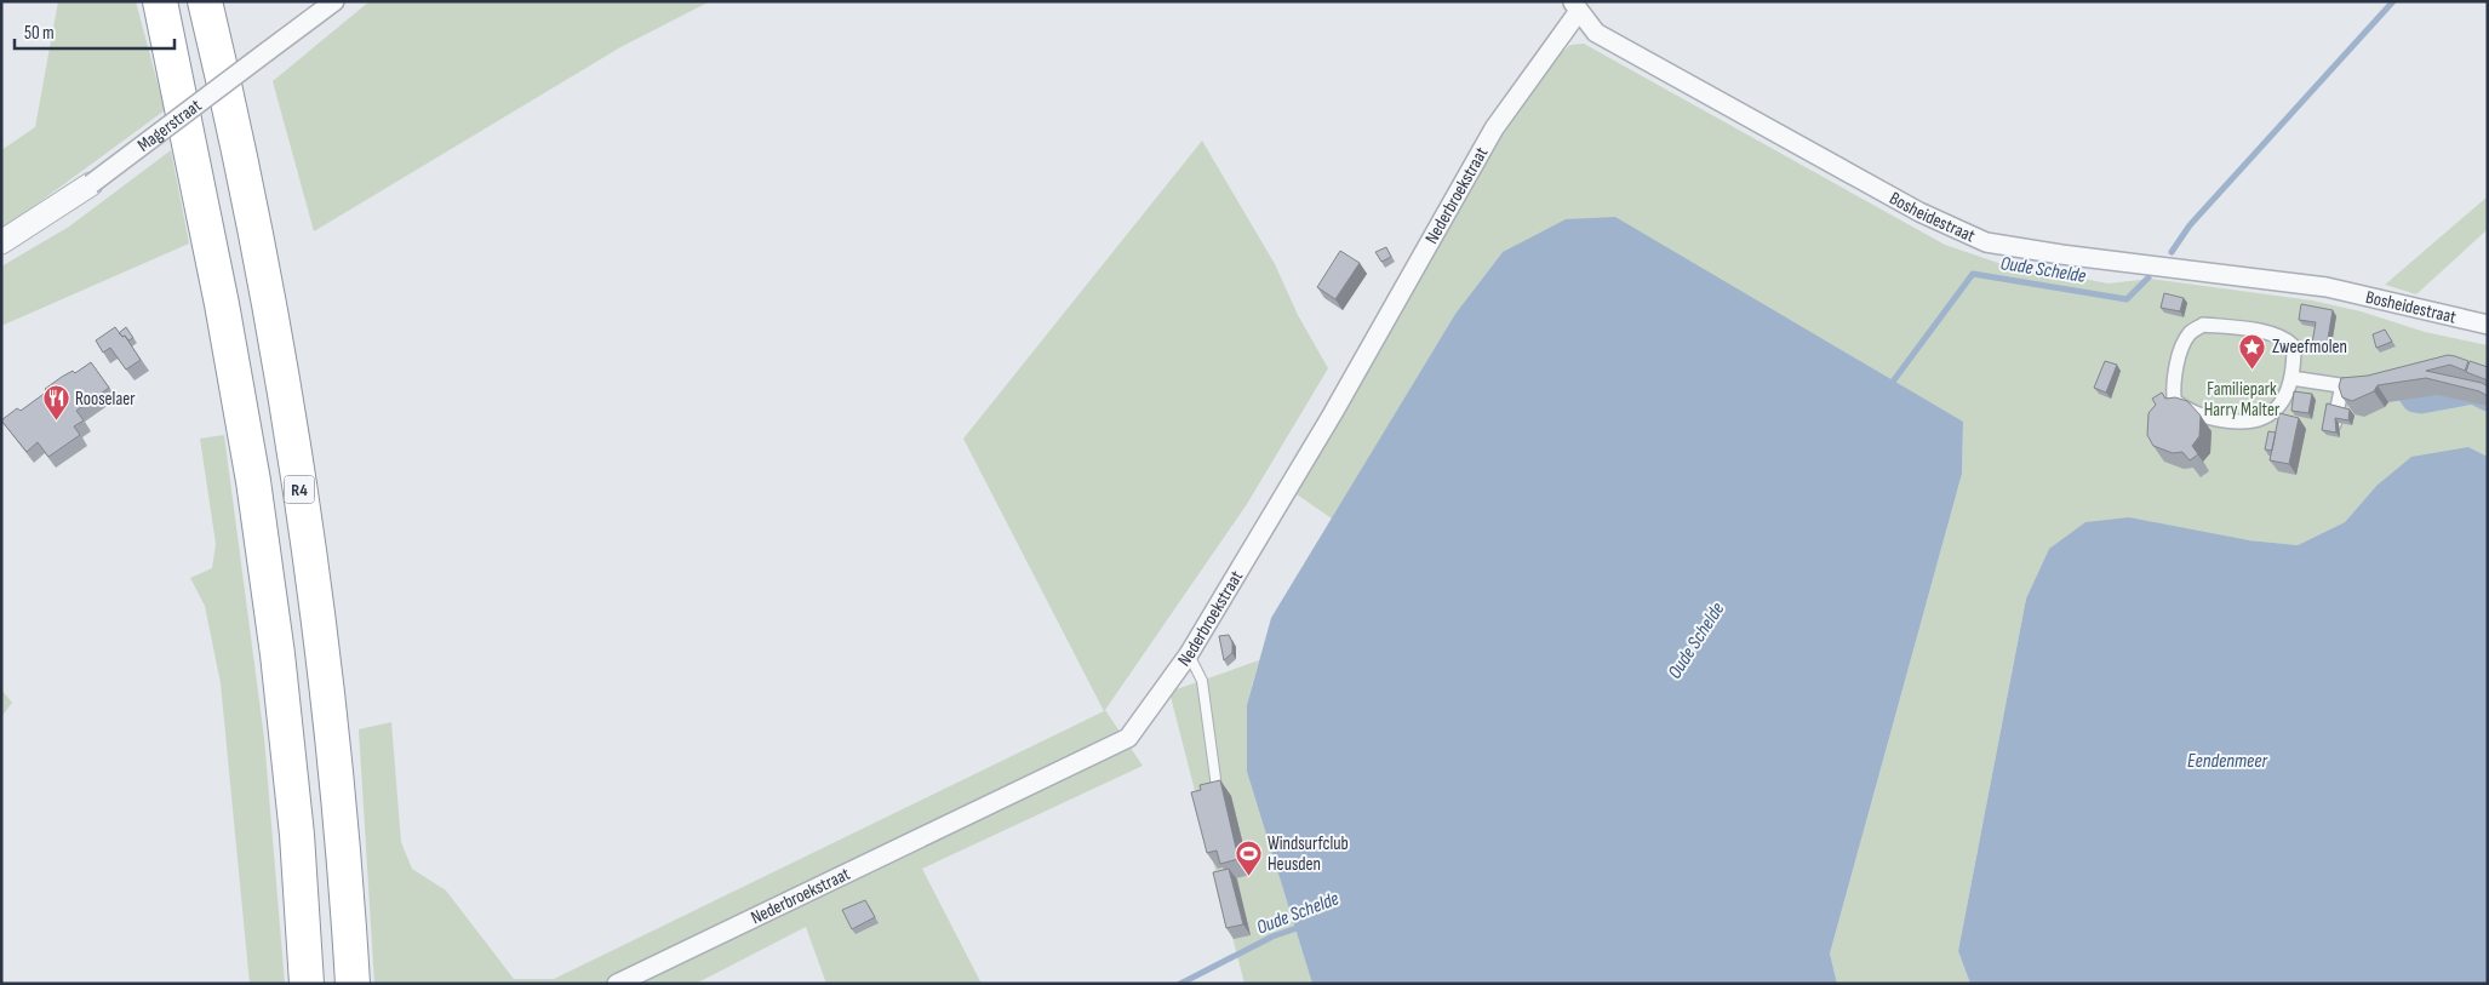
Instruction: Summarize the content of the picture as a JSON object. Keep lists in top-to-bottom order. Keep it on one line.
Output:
{"streets":{"highway":["R4"],"street":["Magerstraat","Nederbroekstraat","Bosheidestraat"]},"crossings":[["Nederbroekstraat","Bosheidestraat"]],"water":["Oude Schelde","Eendenmeer"],"parks":["Familiepark Harry Malter"],"places":{"place":["Zweefmolen"],"restaurant":["Rooselaer"],"sports":["Windsurfclub Heusden"]},"scale_bar":"50 m"}
